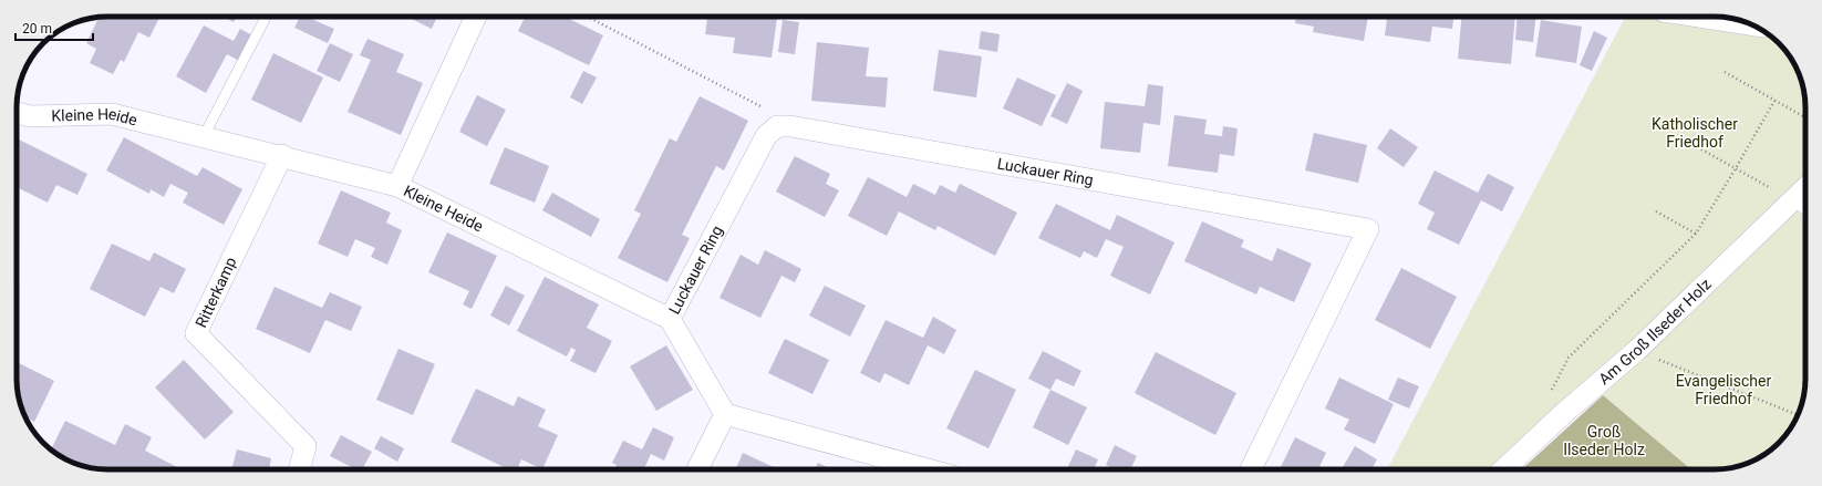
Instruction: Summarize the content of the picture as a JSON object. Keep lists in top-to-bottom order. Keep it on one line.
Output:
{"streets":{"street":["Kleine Heide","Luckauer Ring","Ritterkamp","Am Groß Ilseder Holz"]},"crossings":[["Kleine Heide","Luckauer Ring"],["Kleine Heide","Ritterkamp"]],"parks":["Katholischer Friedhof","Evangelischer Friedhof","Groß Ilseder Holz"],"scale_bar":"20 m"}
